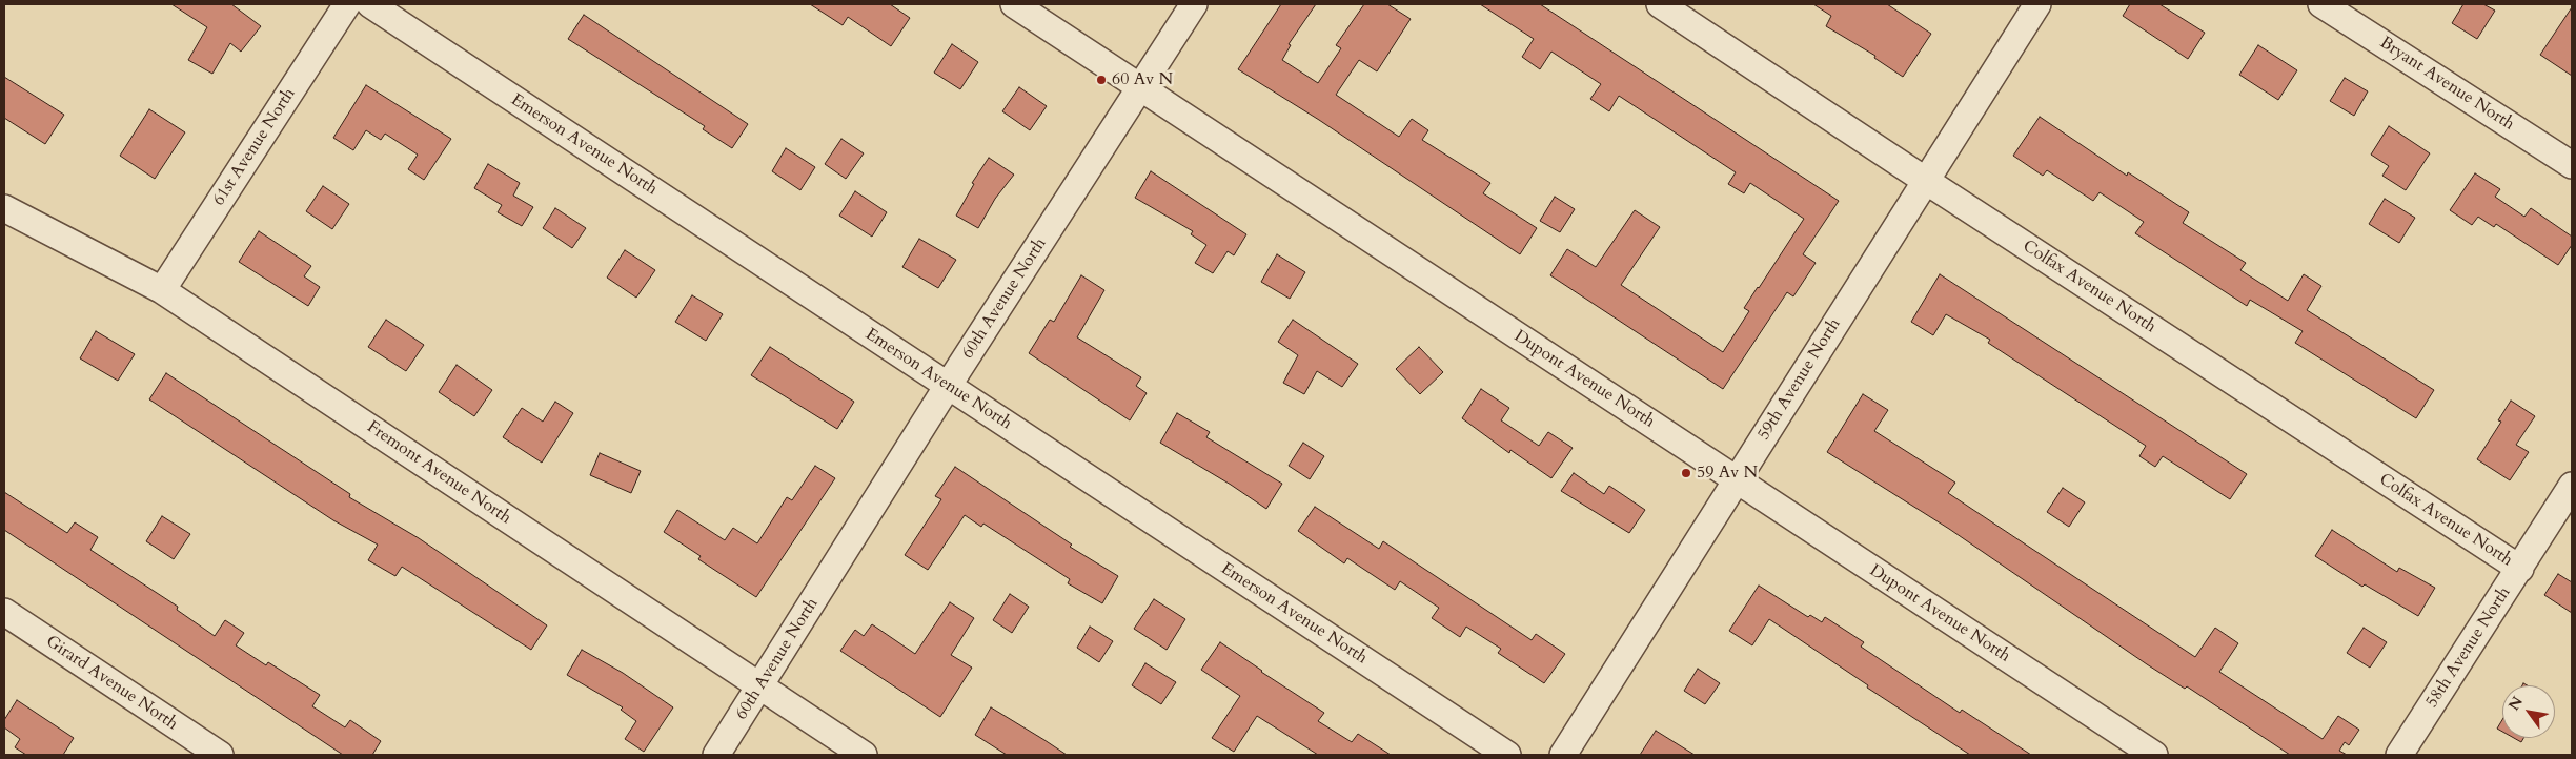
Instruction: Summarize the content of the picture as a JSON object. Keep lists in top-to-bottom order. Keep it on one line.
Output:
{"streets":{"street":["Bryant Avenue North","Emerson Avenue North","61st Avenue North","Colfax Avenue North","60th Avenue North","Dupont Avenue North","59th Avenue North","Fremont Avenue North","58th Avenue North","Girard Avenue North"]},"crossings":[["Emerson Avenue North","60th Avenue North"],["61st Avenue North","Fremont Avenue North"],["Colfax Avenue North","59th Avenue North"],["Colfax Avenue North","58th Avenue North"],["60th Avenue North","Dupont Avenue North"],["60th Avenue North","Fremont Avenue North"],["Dupont Avenue North","59th Avenue North"]],"places":["60 Av N","59 Av N"],"north":"top left"}
